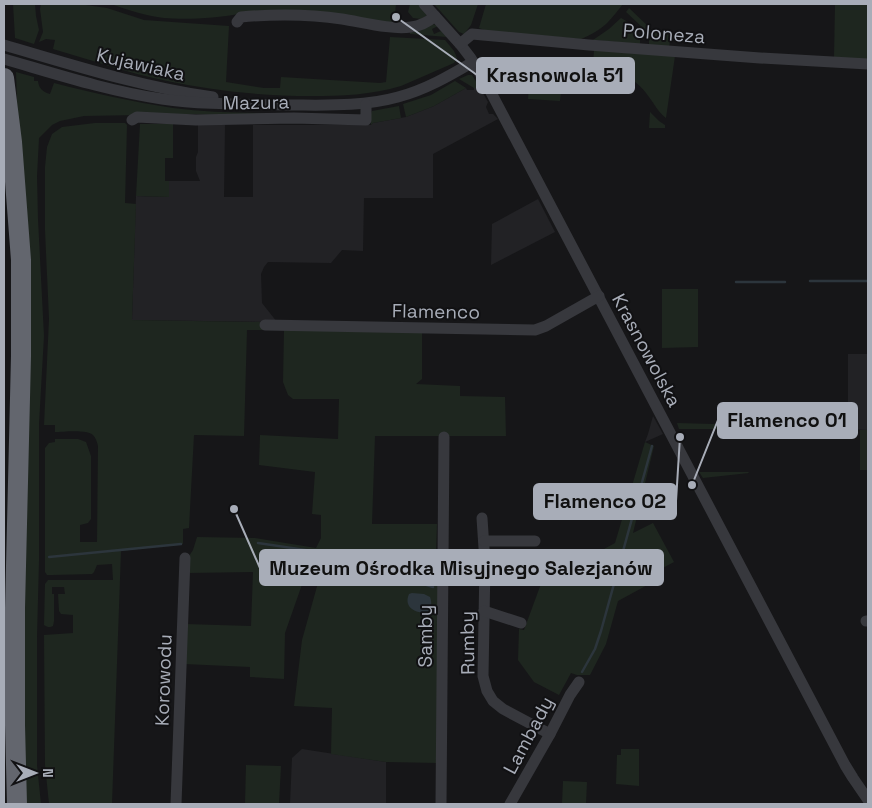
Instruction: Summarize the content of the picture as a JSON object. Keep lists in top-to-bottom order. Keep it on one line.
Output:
{"streets":{"street":["Poloneza","Kujawiaka","Mazura","Flamenco","Krasnowolska","Samby","Rumby","Korowodu","Lambady"]},"crossings":[["Poloneza","Krasnowolska"],["Kujawiaka","Mazura"],["Kujawiaka","Krasnowolska"],["Flamenco","Krasnowolska"],["Rumby","Lambady"]],"places":["Krasnowola 51","Flamenco 02","Flamenco 01","Muzeum Ośrodka Misyjnego Salezjanów"],"north":"right"}
